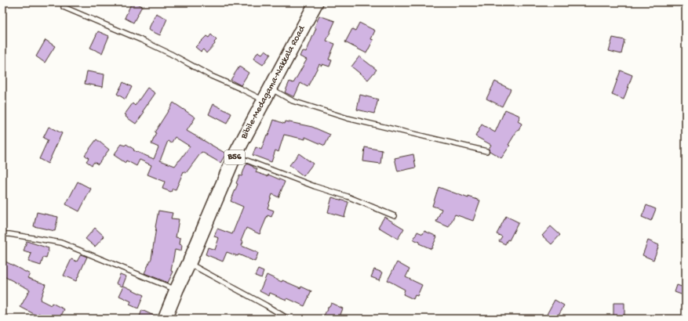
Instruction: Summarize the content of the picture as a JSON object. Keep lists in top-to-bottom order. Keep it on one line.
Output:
{"streets":{"main road":["Bibile-Medagama-Nakkala Road","B56"]}}
